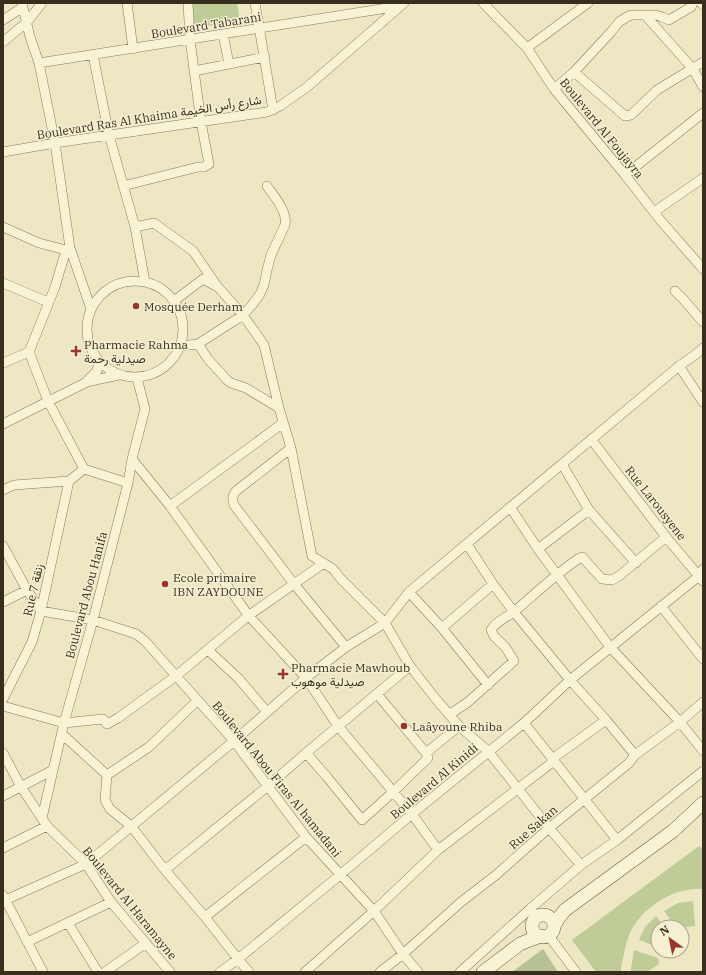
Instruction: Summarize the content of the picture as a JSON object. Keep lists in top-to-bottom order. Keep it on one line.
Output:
{"streets":{"street":["Boulevard Tabarani","Boulevard Ras Al Khaima شارع رأس الخيمة","Boulevard Al Foujayra","Rue Larousyene","Rue 7 زنقة","Boulevard Abou Hanifa","Boulevard Abou Firas Al hamadani","Boulevard Al Kinidi","Rue Sakan","Boulevard Al Haramayne"]},"crossings":[["Boulevard Tabarani","Boulevard Ras Al Khaima شارع رأس الخيمة"],["Rue Larousyene","Boulevard Al Kinidi"],["Rue 7 زنقة","Boulevard Abou Firas Al hamadani"],["Boulevard Abou Hanifa","Boulevard Abou Firas Al hamadani"],["Boulevard Abou Hanifa","Boulevard Al Haramayne"],["Boulevard Abou Firas Al hamadani","Boulevard Al Kinidi"],["Boulevard Abou Firas Al hamadani","Rue Sakan"]],"places":{"other":["Mosquée Derham","Ecole primaire IBN ZAYDOUNE","Laâyoune Rhiba"],"health":["Pharmacie Rahma صيدلية رحمة","Pharmacie Mawhoub صيدلية موهوب"]},"north":"top left"}
